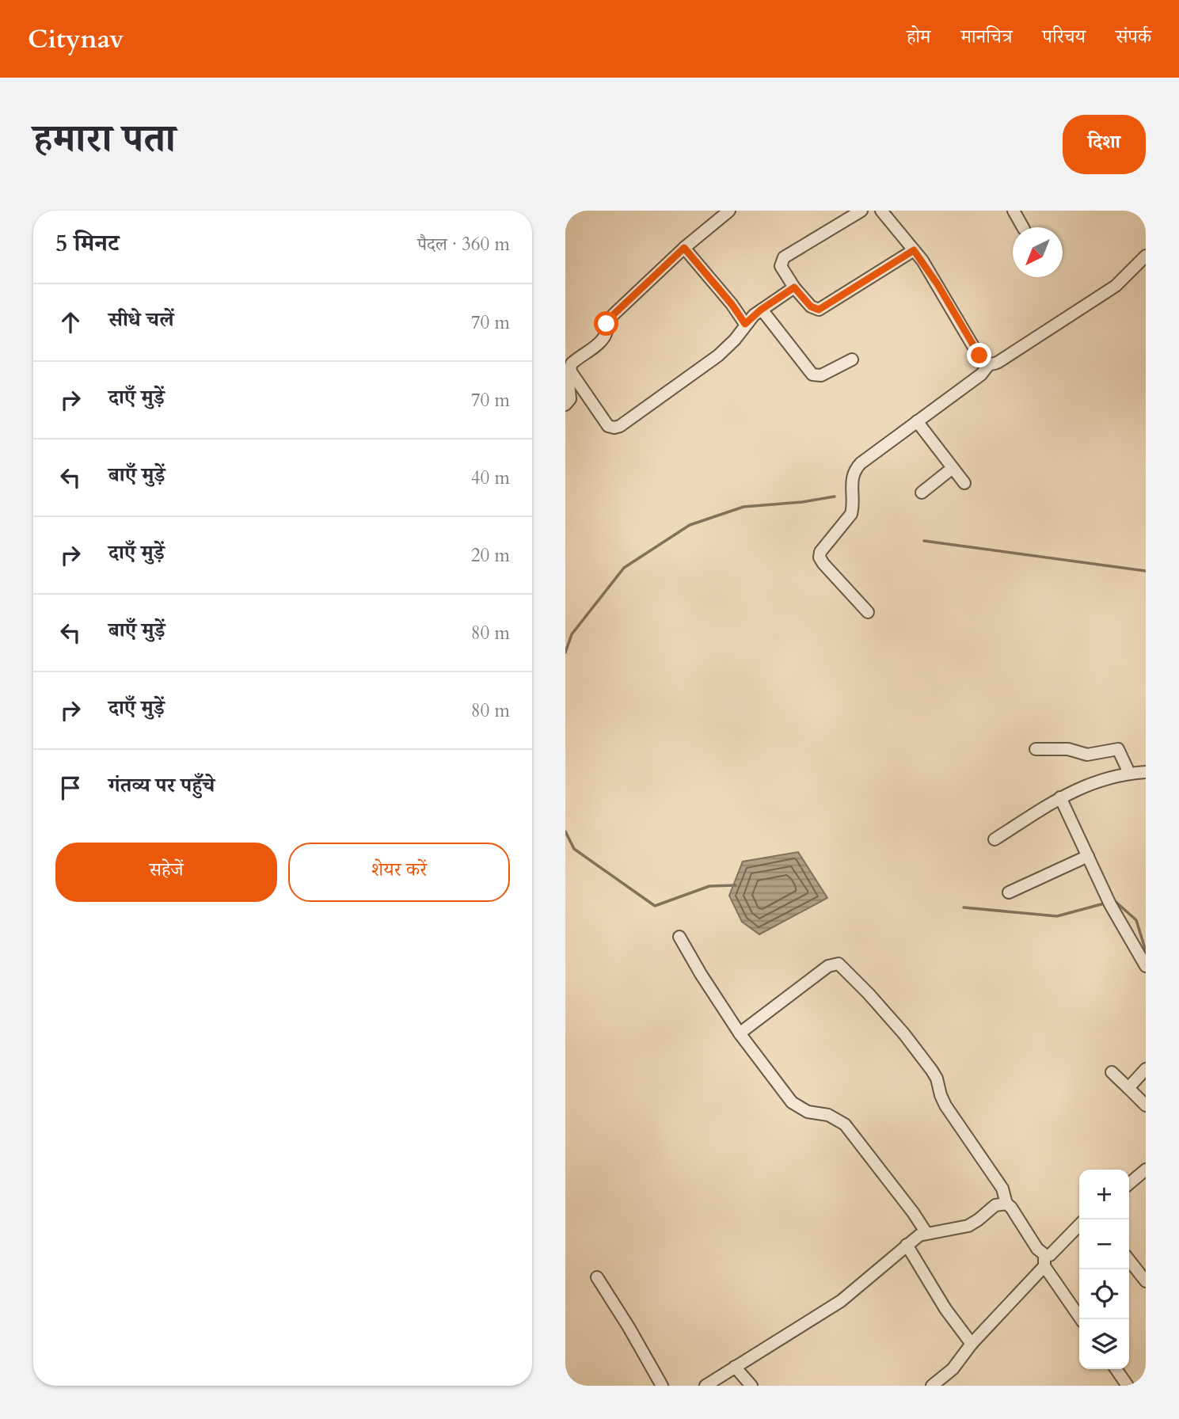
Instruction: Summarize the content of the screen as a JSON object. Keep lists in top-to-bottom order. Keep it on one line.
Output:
{"north":"bottom left","page":{"header":"Citynav","nav":["होम","मानचित्र","परिचय","संपर्क"],"title":"हमारा पता","buttons":["दिशा",["सहेजें","शेयर करें"]],"heading":["5 मिनट","पैदल · 360 m"],"list":[["सीधे चलें","70 m"],["दाएँ मुड़ें","70 m"],["बाएँ मुड़ें","40 m"],["दाएँ मुड़ें","20 m"],["बाएँ मुड़ें","80 m"],["दाएँ मुड़ें","80 m"],"गंतव्य पर पहुँचे"],"map_buttons":["+","−"]}}
